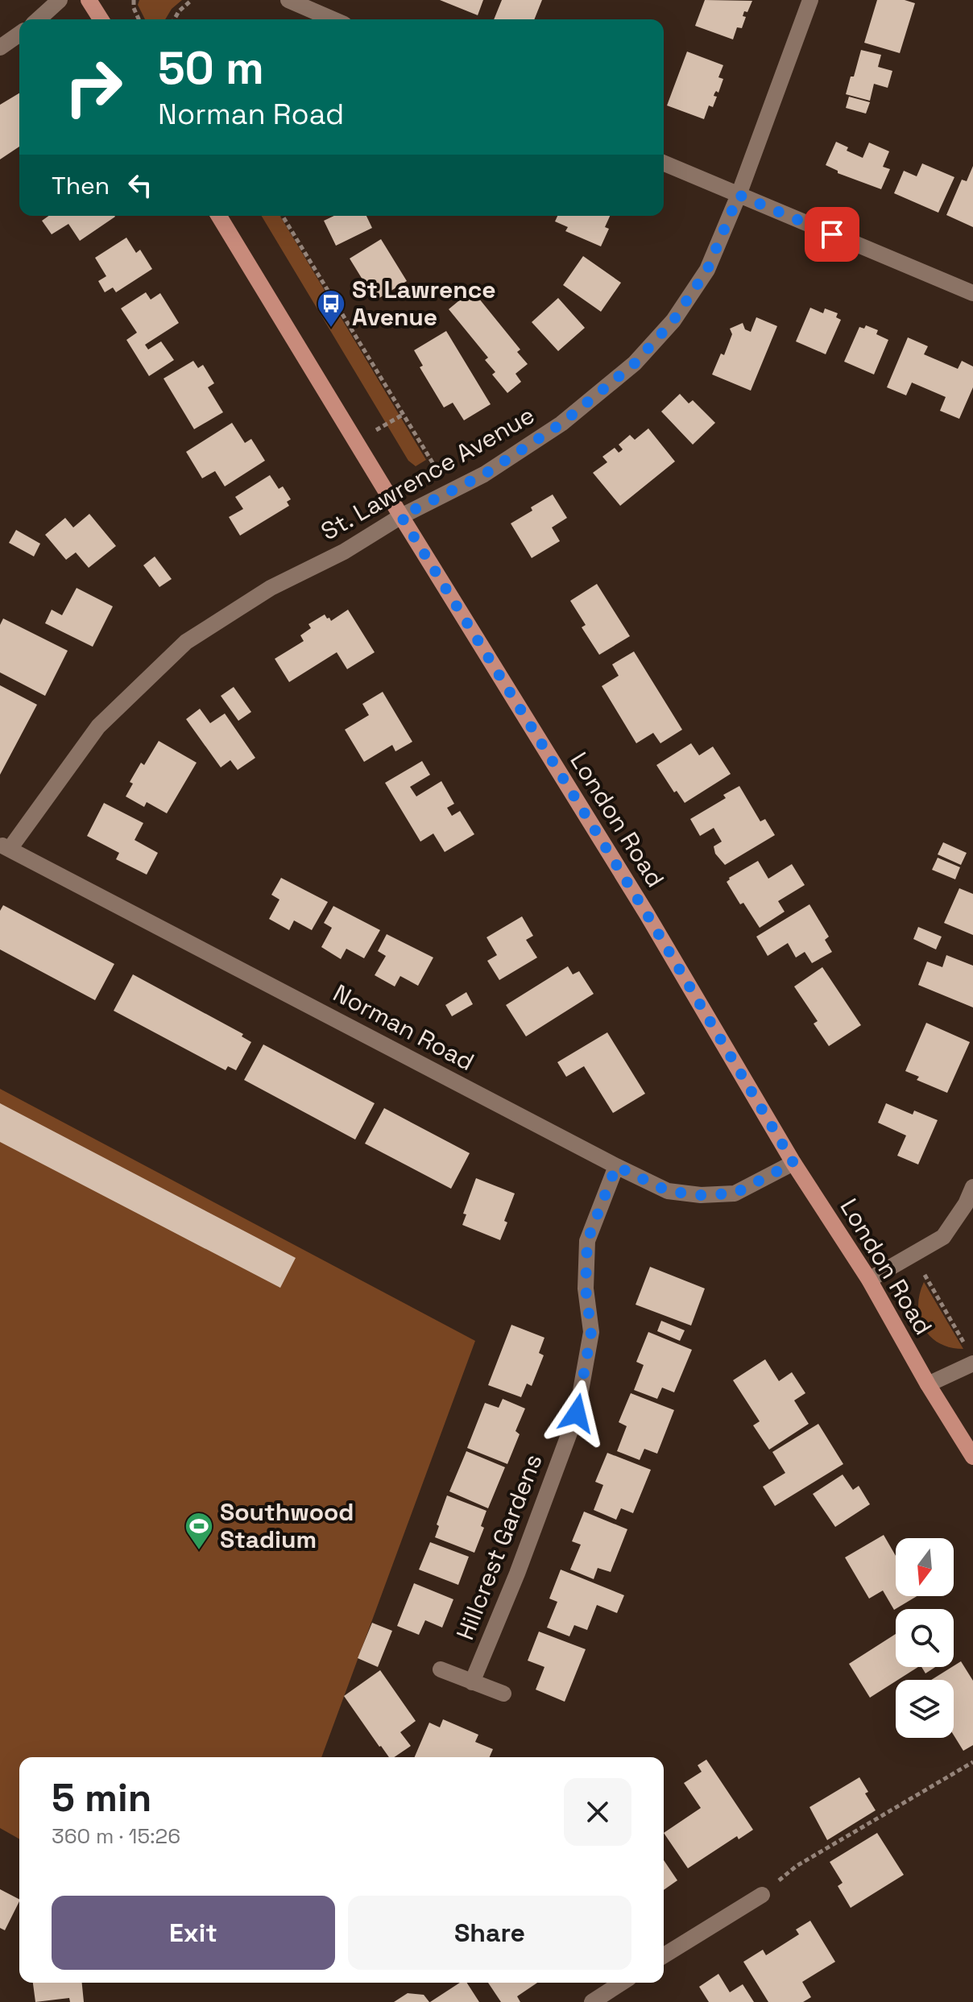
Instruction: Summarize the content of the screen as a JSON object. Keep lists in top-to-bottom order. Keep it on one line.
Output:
{"streets":{"main road":["London Road"],"street":["St. Lawrence Avenue","Norman Road","Hillcrest Gardens"]},"crossings":[["St. Lawrence Avenue","London Road"],["St. Lawrence Avenue","Norman Road"],["London Road","Norman Road"],["Norman Road","Hillcrest Gardens"]],"places":{"bus stop":["St Lawrence Avenue"],"sports":["Southwood Stadium"]},"north":"bottom","page":{"turn":["50 m","Norman Road"],"then":"Then","heading":["5 min","360 m · 15:26"],"buttons":["Exit","Share"]}}
